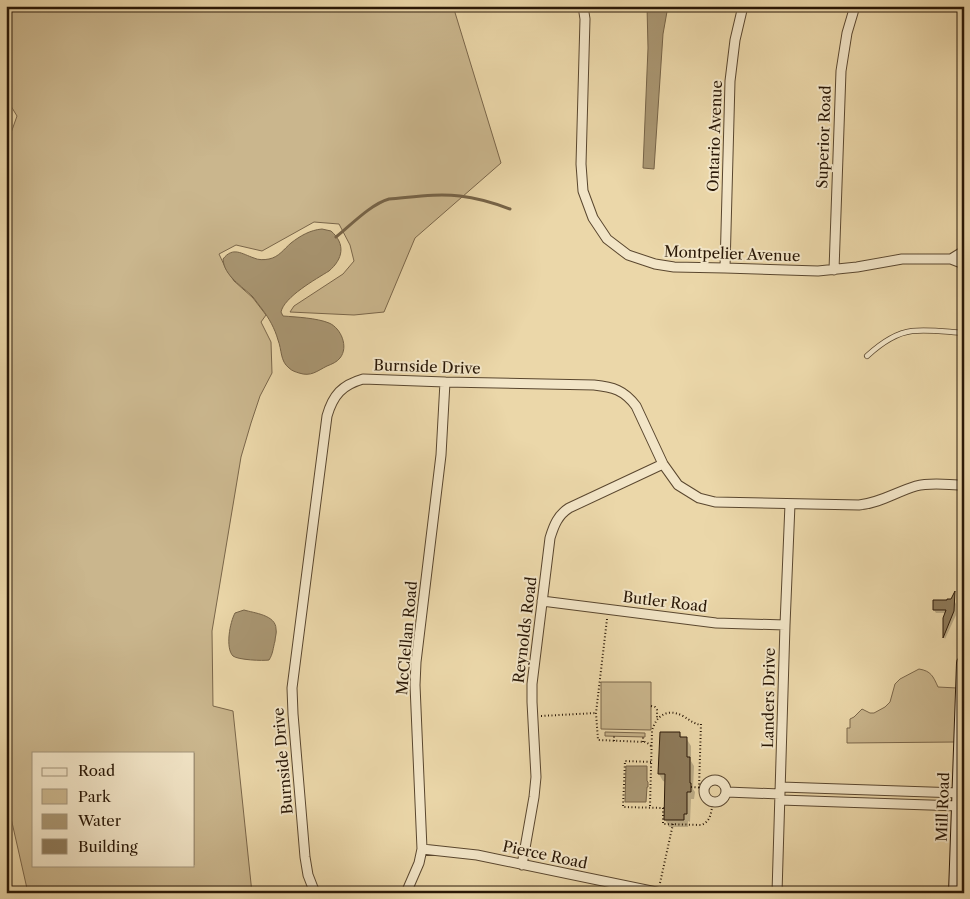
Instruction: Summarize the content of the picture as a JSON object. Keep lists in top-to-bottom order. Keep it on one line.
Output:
{"streets":{"street":["Ontario Avenue","Superior Road","Montpelier Avenue","Burnside Drive","Butler Road","Reynolds Road","McClellan Road","Landers Drive","Mill Road","Pierce Road"]},"crossings":[["Ontario Avenue","Montpelier Avenue"],["Superior Road","Montpelier Avenue"],["Burnside Drive","Reynolds Road"],["Burnside Drive","McClellan Road"],["Burnside Drive","Landers Drive"],["Butler Road","Reynolds Road"],["Butler Road","Landers Drive"],["Reynolds Road","Pierce Road"],["McClellan Road","Pierce Road"]],"legend":["Road","Park","Water","Building"]}
